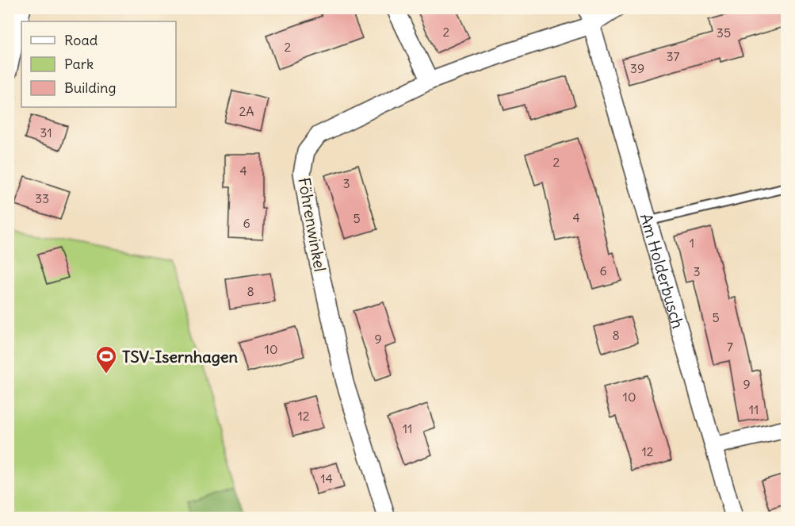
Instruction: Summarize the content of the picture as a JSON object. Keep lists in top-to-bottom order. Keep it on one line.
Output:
{"streets":{"street":["Föhrenwinkel","Am Holderbusch"]},"crossings":[["Föhrenwinkel","Am Holderbusch"]],"places":{"sports":["TSV-Isernhagen"]},"house_numbers":["2","35","2","37","39","2A","31","2","4","3","33","4","5","6","1","6","3","8","5","8","9","7","10","9","10","11","12","11","12","14"],"legend":["Road","Park","Building"]}
